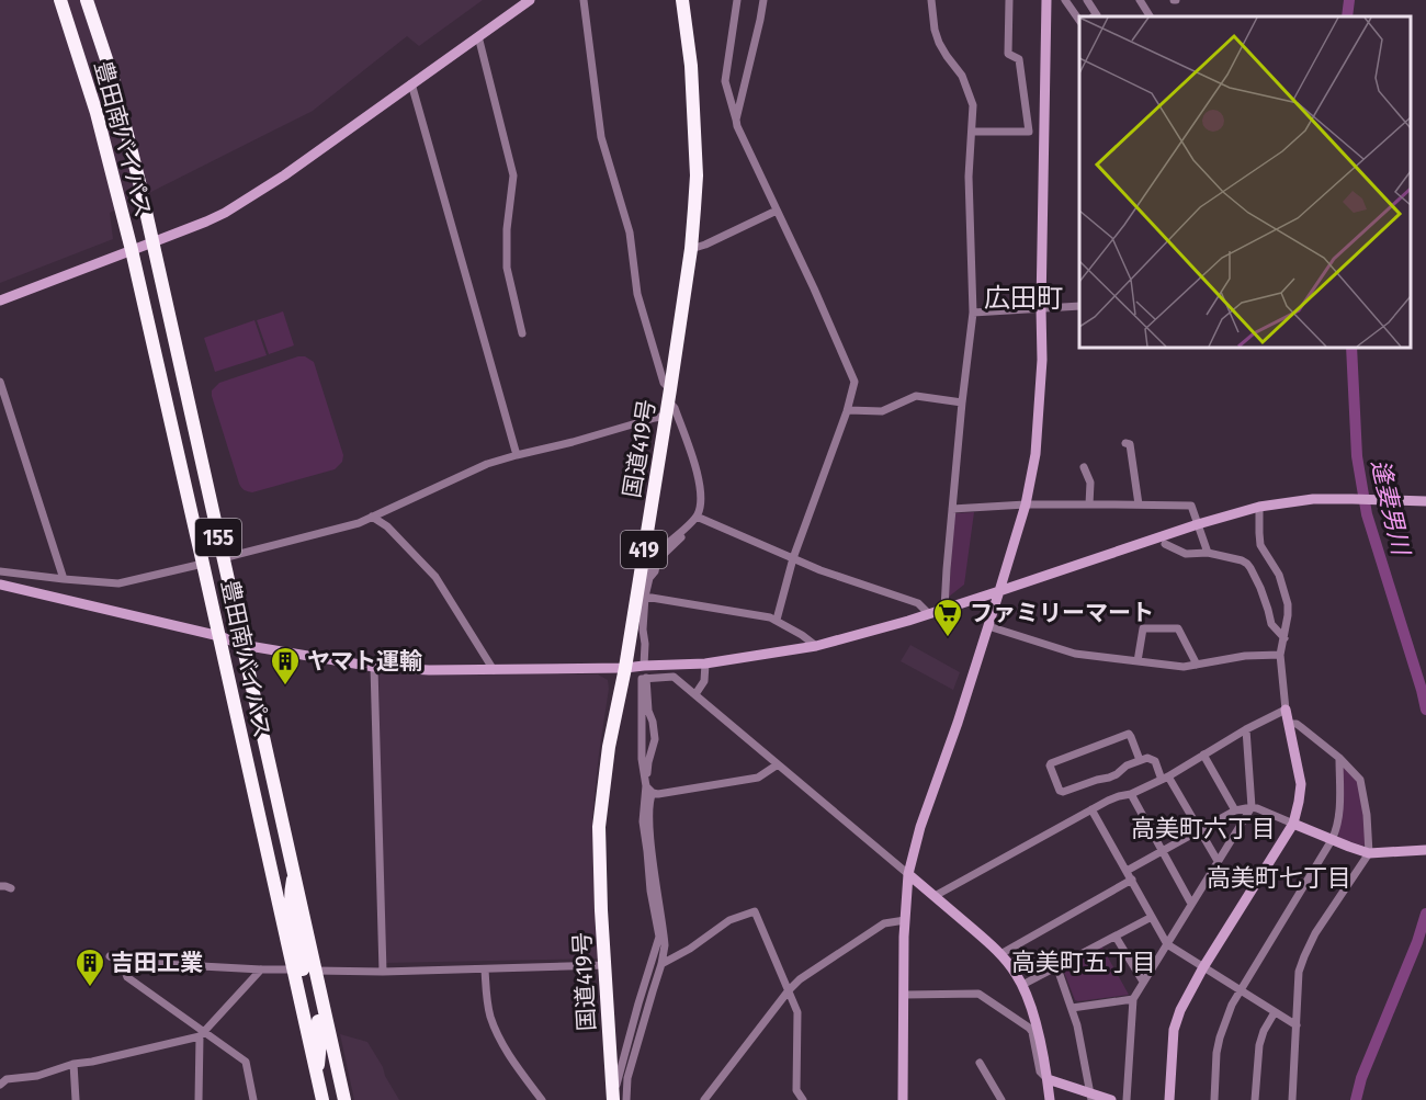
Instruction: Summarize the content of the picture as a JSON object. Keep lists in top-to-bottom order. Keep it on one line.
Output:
{"streets":{"highway":["豊田南バイパス","国道419号","155","419"]},"districts":["広田町","高美町六丁目","高美町七丁目","高美町五丁目"],"water":["逢妻男川"],"places":{"supermarket":["ファミリーマート"],"building":["ヤマト運輸","吉田工業"]}}
